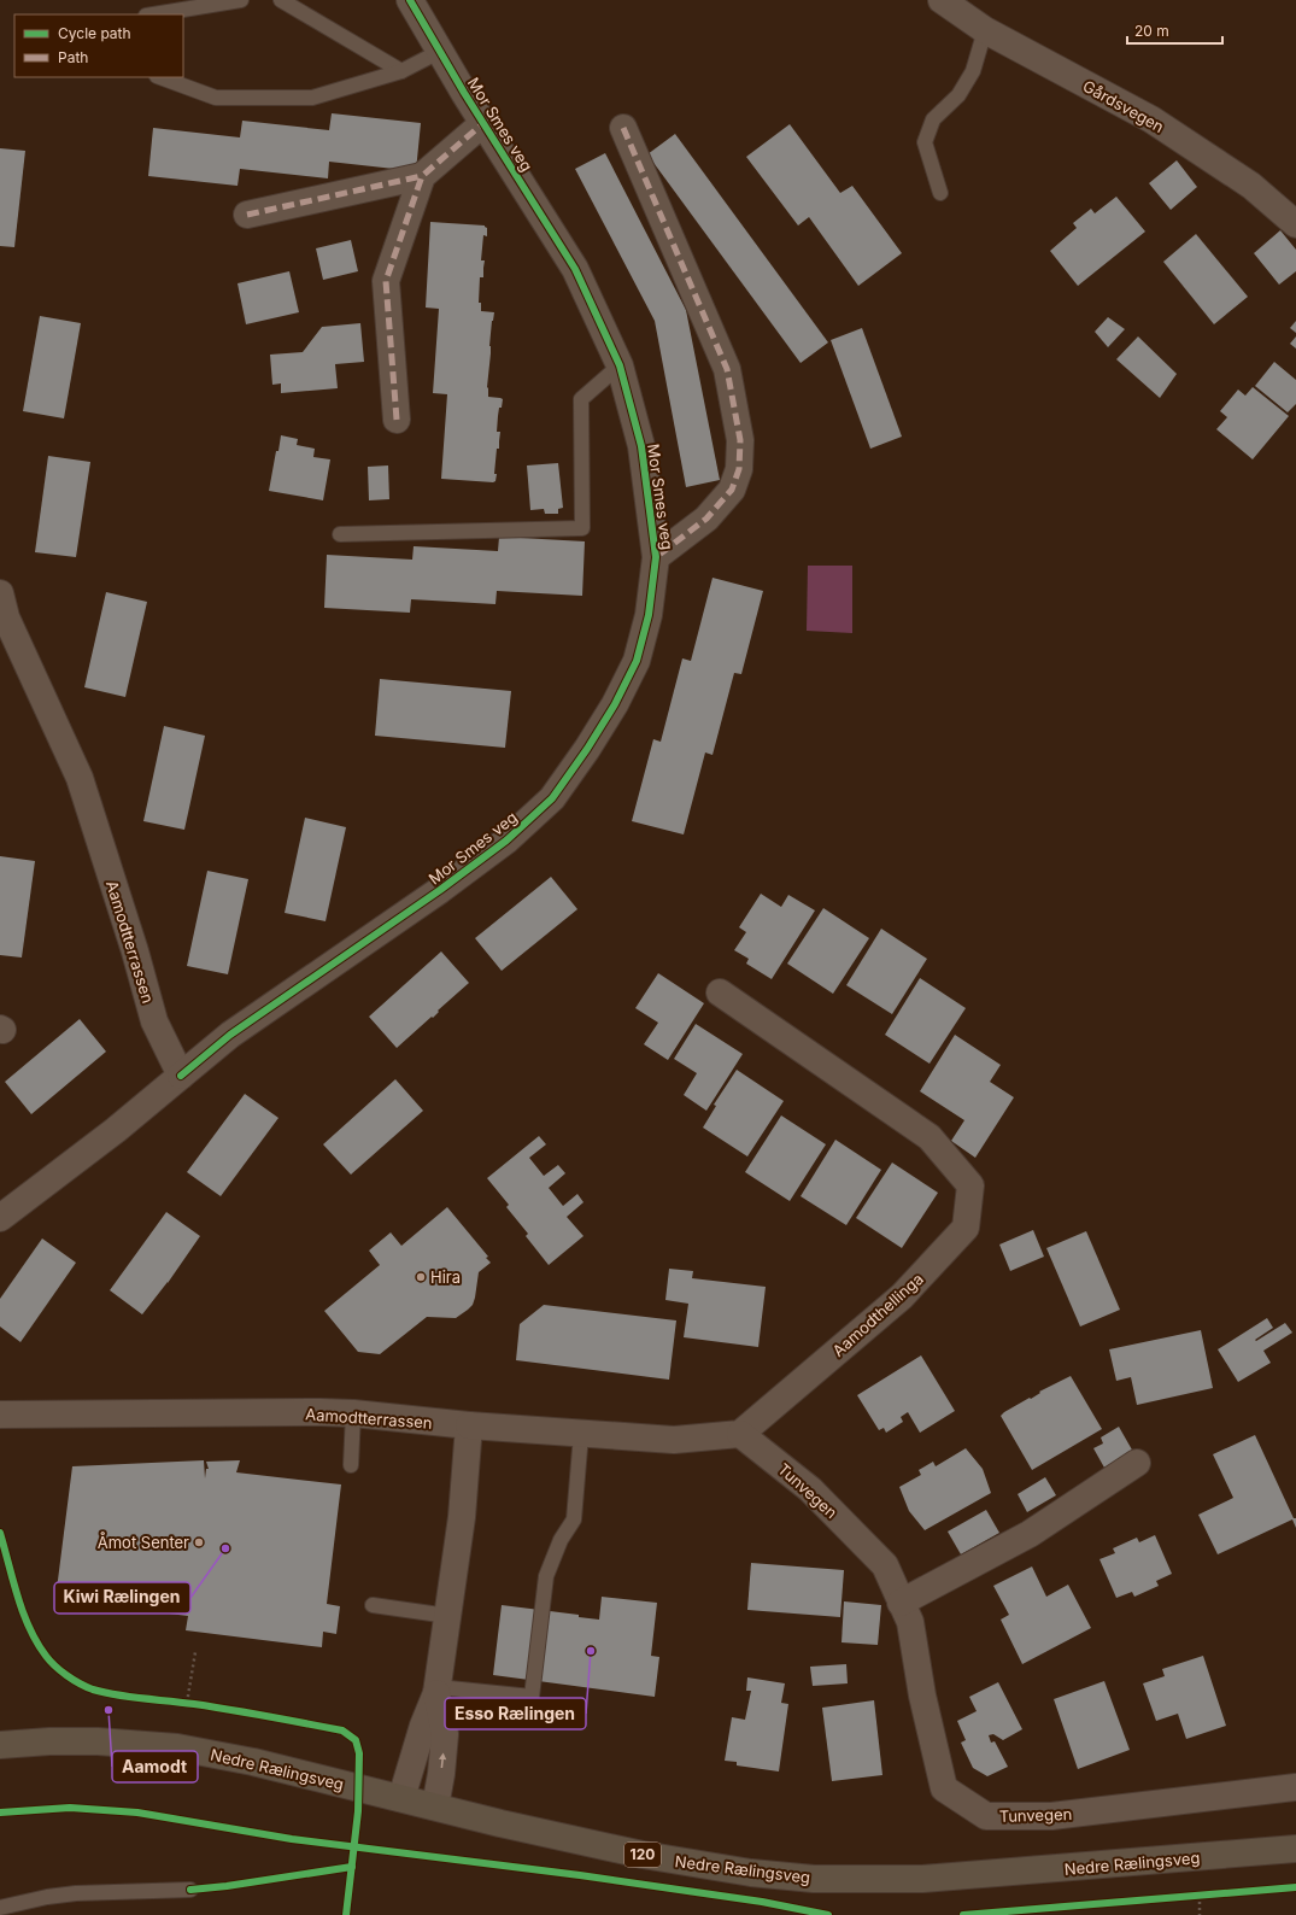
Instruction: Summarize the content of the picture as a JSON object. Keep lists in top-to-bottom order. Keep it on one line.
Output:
{"streets":{"main road":["Nedre Rælingsveg","120"],"street":["Gårdsvegen","Mor Smes veg","Aamodtterrassen","Aamodthellinga","Tunvegen"]},"crossings":[["Mor Smes veg","Aamodtterrassen"],["Aamodthellinga","Tunvegen"]],"places":["Hira","Åmot Senter","Kiwi Rælingen","Esso Rælingen","Aamodt"],"legend":["Cycle path","Path"],"scale_bar":"20 m"}
